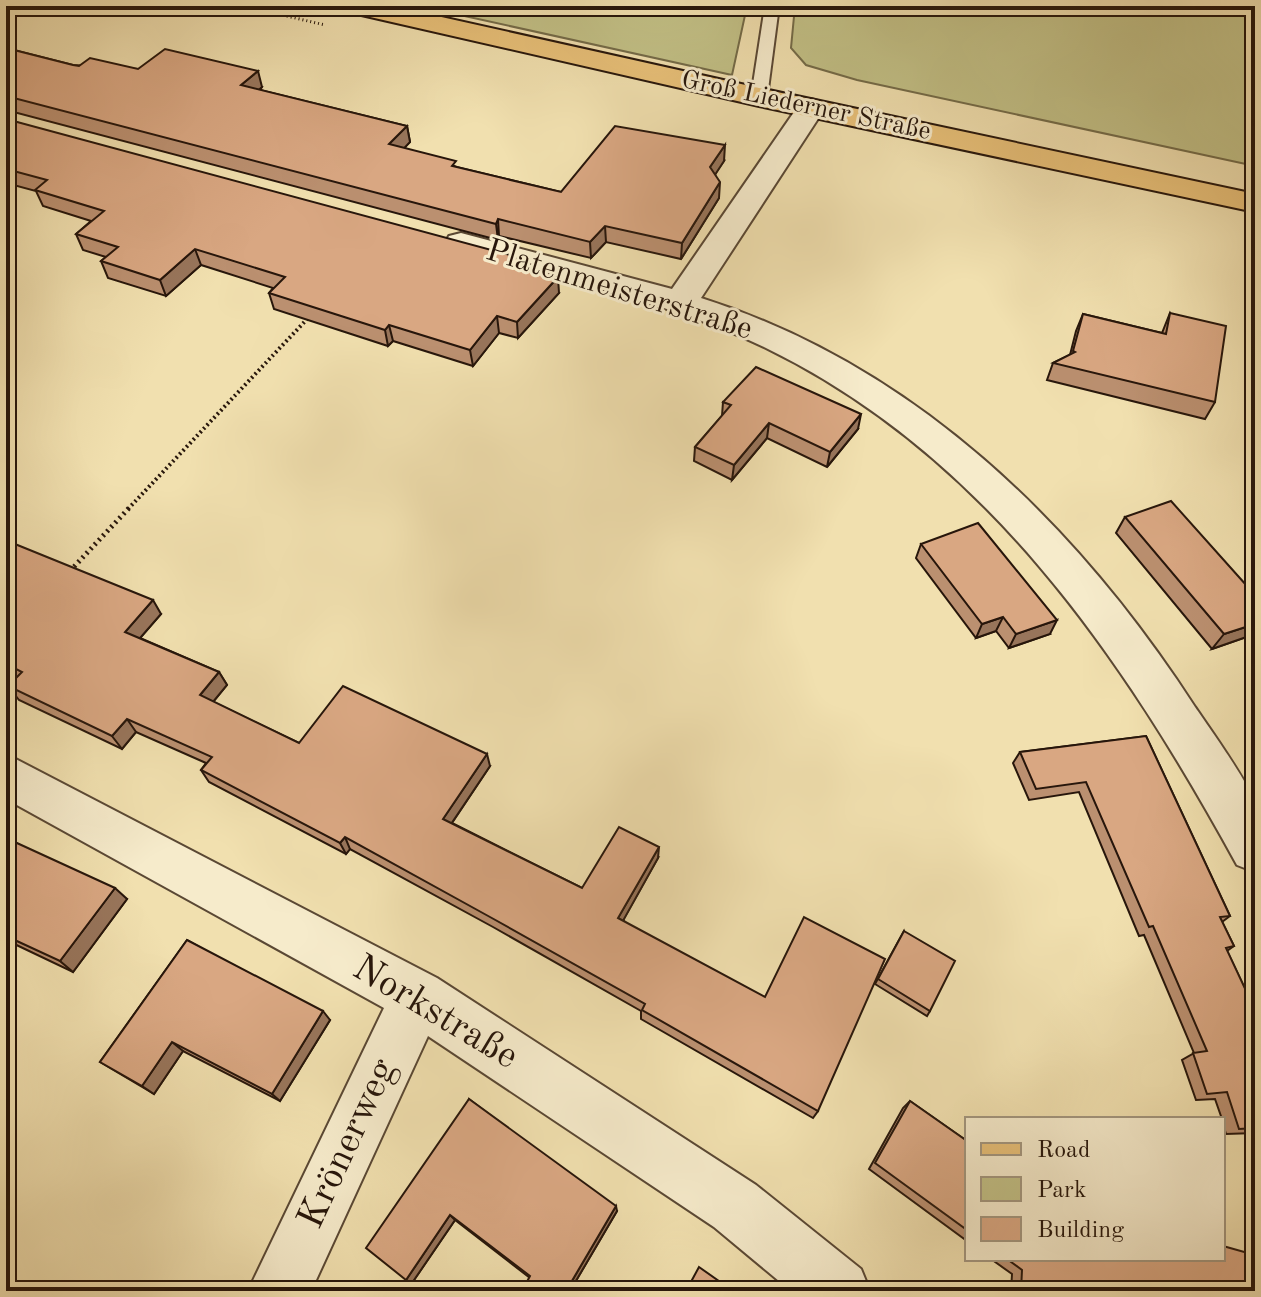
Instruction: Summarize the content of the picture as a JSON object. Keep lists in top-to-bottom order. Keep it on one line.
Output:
{"streets":{"main road":["Groß Liederner Straße"],"street":["Platenmeisterstraße","Norkstraße","Krönerweg"]},"crossings":[["Norkstraße","Krönerweg"]],"legend":["Road","Park","Building"]}
